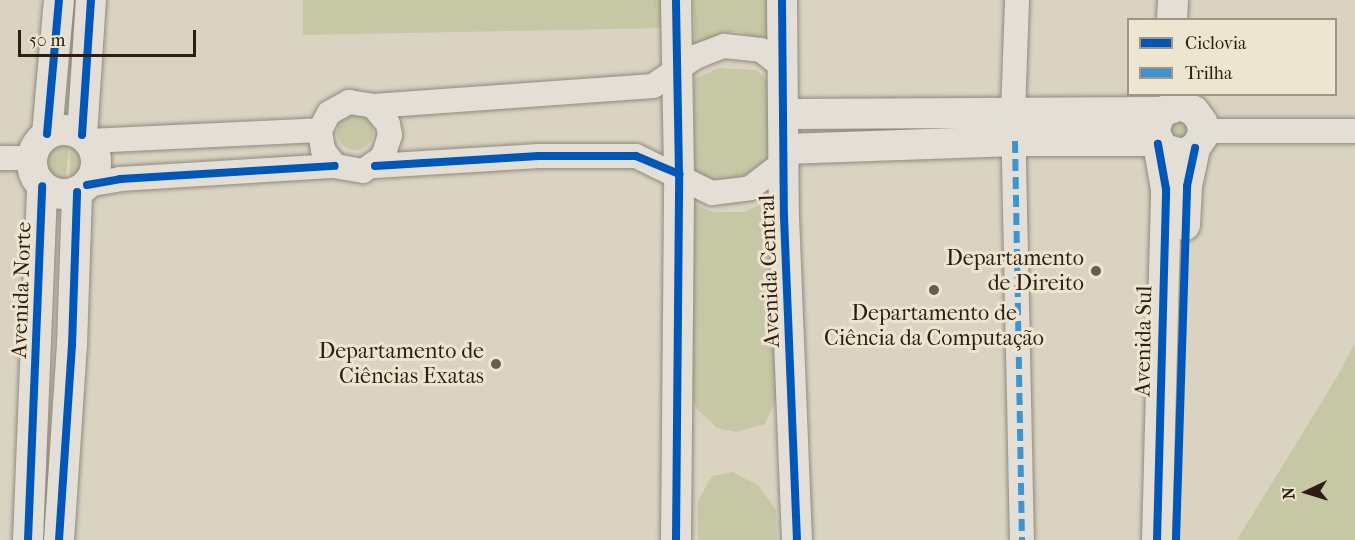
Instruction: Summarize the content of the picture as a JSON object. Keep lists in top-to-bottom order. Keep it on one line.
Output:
{"streets":{"street":["Avenida Central","Avenida Norte","Avenida Sul"]},"places":["Departamento de Direito","Departamento de Ciência da Computação","Departamento de Ciências Exatas"],"legend":["Ciclovia","Trilha"],"scale_bar":"50 m","north":"left"}
